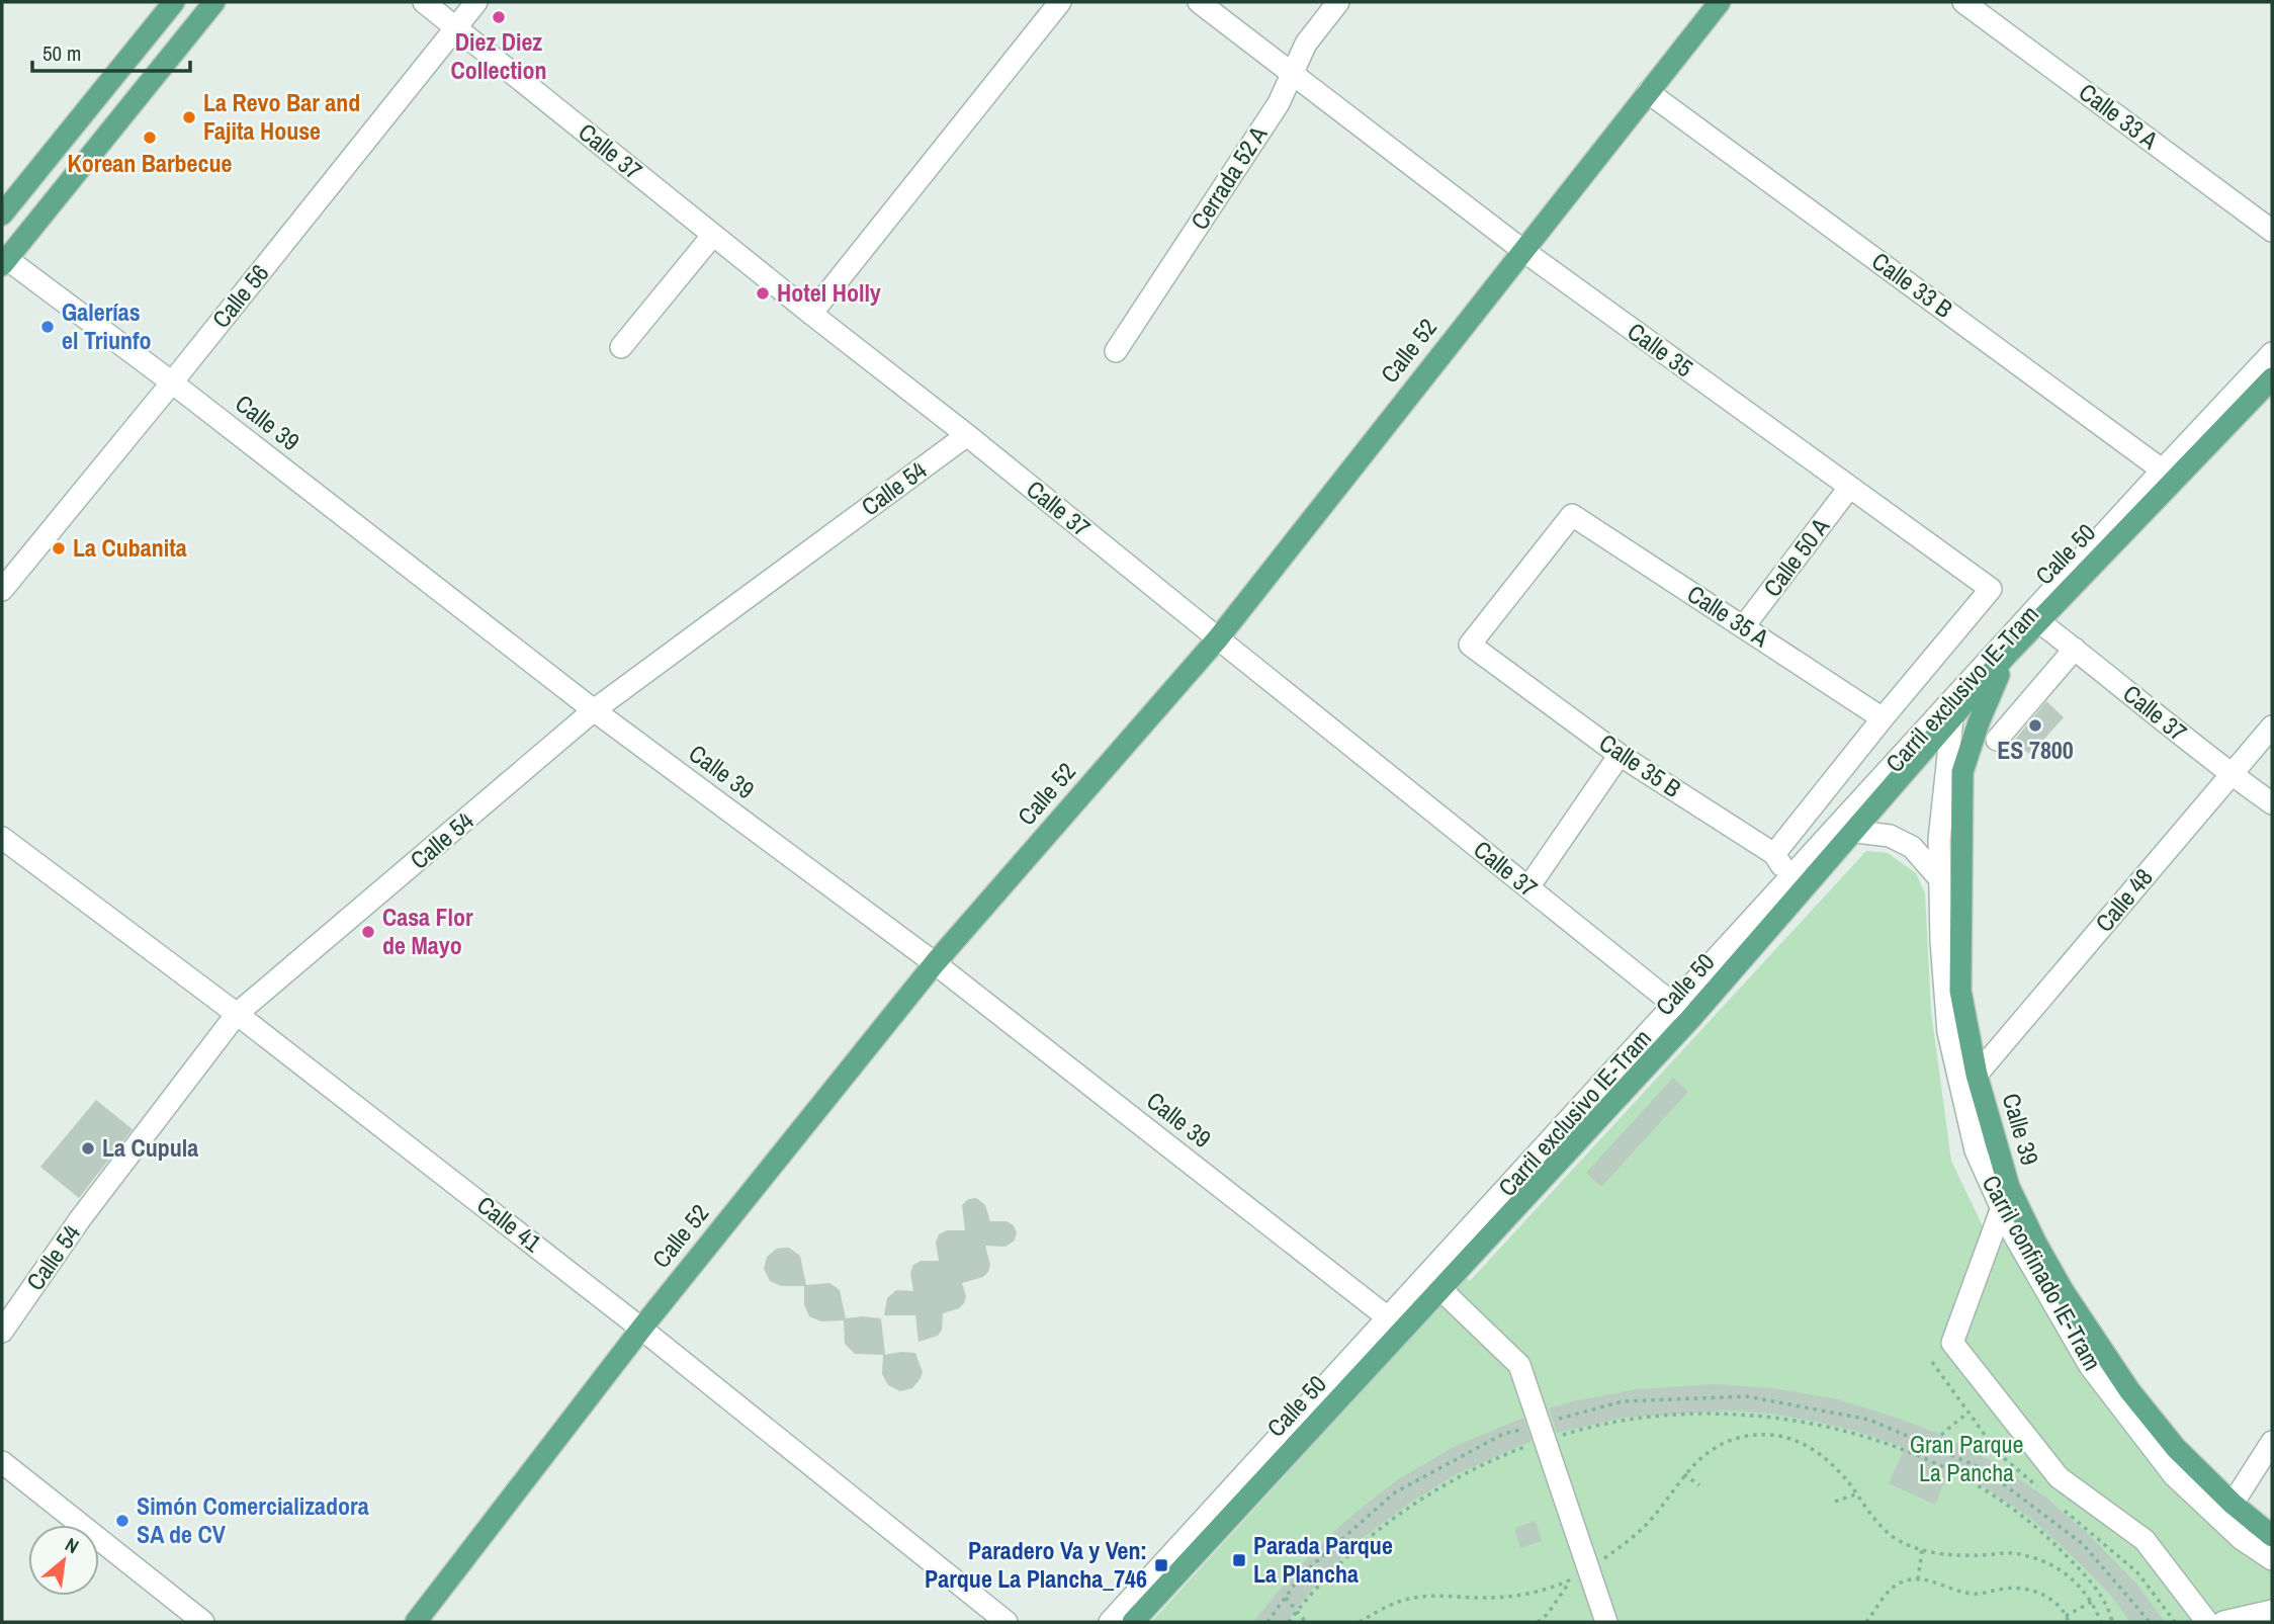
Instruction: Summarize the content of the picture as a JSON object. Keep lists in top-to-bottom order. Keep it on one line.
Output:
{"streets":{"main road":["Calle 52","Calle 39","Calle 50"],"street":["Calle 33 A","Calle 37","Cerrada 52 A","Calle 33 B","Calle 56","Calle 35","Calle 54","Calle 50 A","Calle 35 A","Carril exclusivo IE-Tram","Calle 35 B","Calle 48","Calle 41","Carril confinado IE-Tram"]},"crossings":[["Calle 37","Calle 56"],["Calle 37","Calle 52"],["Calle 37","Calle 54"],["Calle 37","Calle 50"],["Calle 37","Carril exclusivo IE-Tram"],["Calle 37","Calle 48"],["Cerrada 52 A","Calle 35"],["Calle 33 B","Calle 52"],["Calle 33 B","Calle 50"],["Calle 33 B","Carril exclusivo IE-Tram"],["Calle 56","Calle 39"],["Calle 35","Calle 52"],["Calle 35","Calle 50 A"],["Calle 35","Calle 35 A"],["Calle 52","Calle 39"],["Calle 52","Calle 41"],["Calle 39","Calle 54"],["Calle 39","Calle 50"],["Calle 39","Carril exclusivo IE-Tram"],["Calle 39","Calle 48"],["Calle 54","Calle 41"],["Calle 50","Carril exclusivo IE-Tram"],["Calle 50","Calle 35 B"],["Calle 50","Carril confinado IE-Tram"],["Calle 50 A","Calle 35 A"],["Calle 35 A","Calle 35 B"],["Carril exclusivo IE-Tram","Calle 35 B"],["Carril exclusivo IE-Tram","Carril confinado IE-Tram"]],"parks":["Gran Parque La Pancha"],"places":{"other":["Diez Diez Collection","La Revo Bar and Fajita House","Korean Barbecue","Hotel Holly","Galerías el Triunfo","La Cubanita","ES 7800","Casa Flor de Mayo","La Cupula","Simón Comercializadora SA de CV"],"transit":["Parada Parque La Plancha","Paradero Va y Ven: Parque La Plancha_746"]},"scale_bar":"50 m","north":"top right"}
